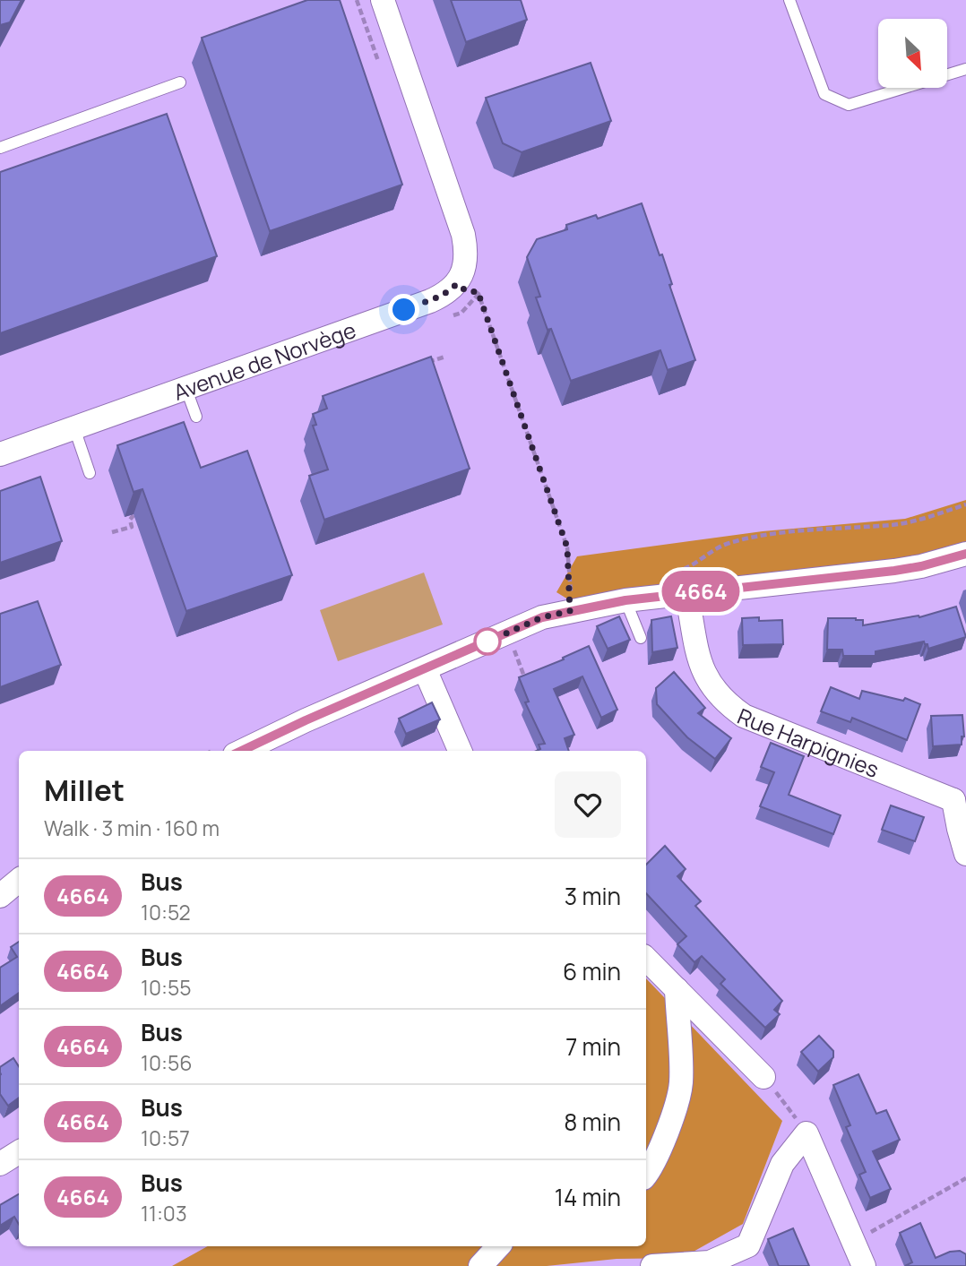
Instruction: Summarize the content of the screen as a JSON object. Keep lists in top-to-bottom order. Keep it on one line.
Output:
{"streets":{"street":["Avenue de Norvège","Rue Harpignies"]},"lines":["bus line 4664"],"north":"bottom right","page":{"on_map":"4664","heading":["Millet","Walk · 3 min · 160 m"],"list":[{"mark":"4664","name":"Bus","note":"10:52","value":"3 min"},{"mark":"4664","name":"Bus","note":"10:55","value":"6 min"},{"mark":"4664","name":"Bus","note":"10:56","value":"7 min"},{"mark":"4664","name":"Bus","note":"10:57","value":"8 min"},{"mark":"4664","name":"Bus","note":"11:03","value":"14 min"}]}}
